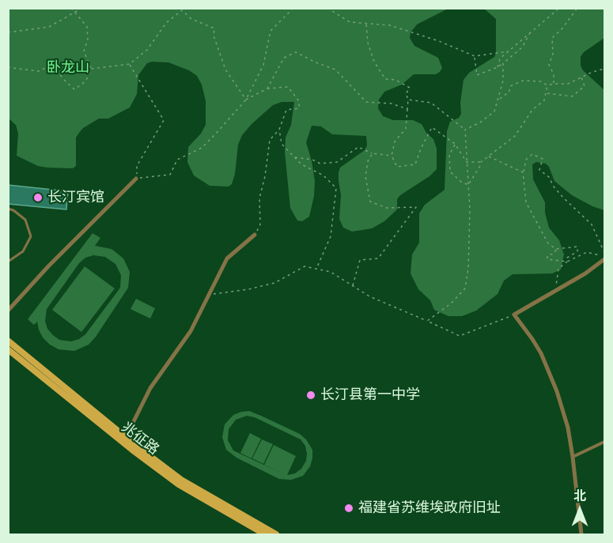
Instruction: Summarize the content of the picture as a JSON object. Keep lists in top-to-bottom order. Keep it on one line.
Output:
{"streets":{"main road":["兆征路"]},"parks":["卧龙山"],"places":["长汀宾馆","长汀县第一中学","福建省苏维埃政府旧址"],"north":"top"}
